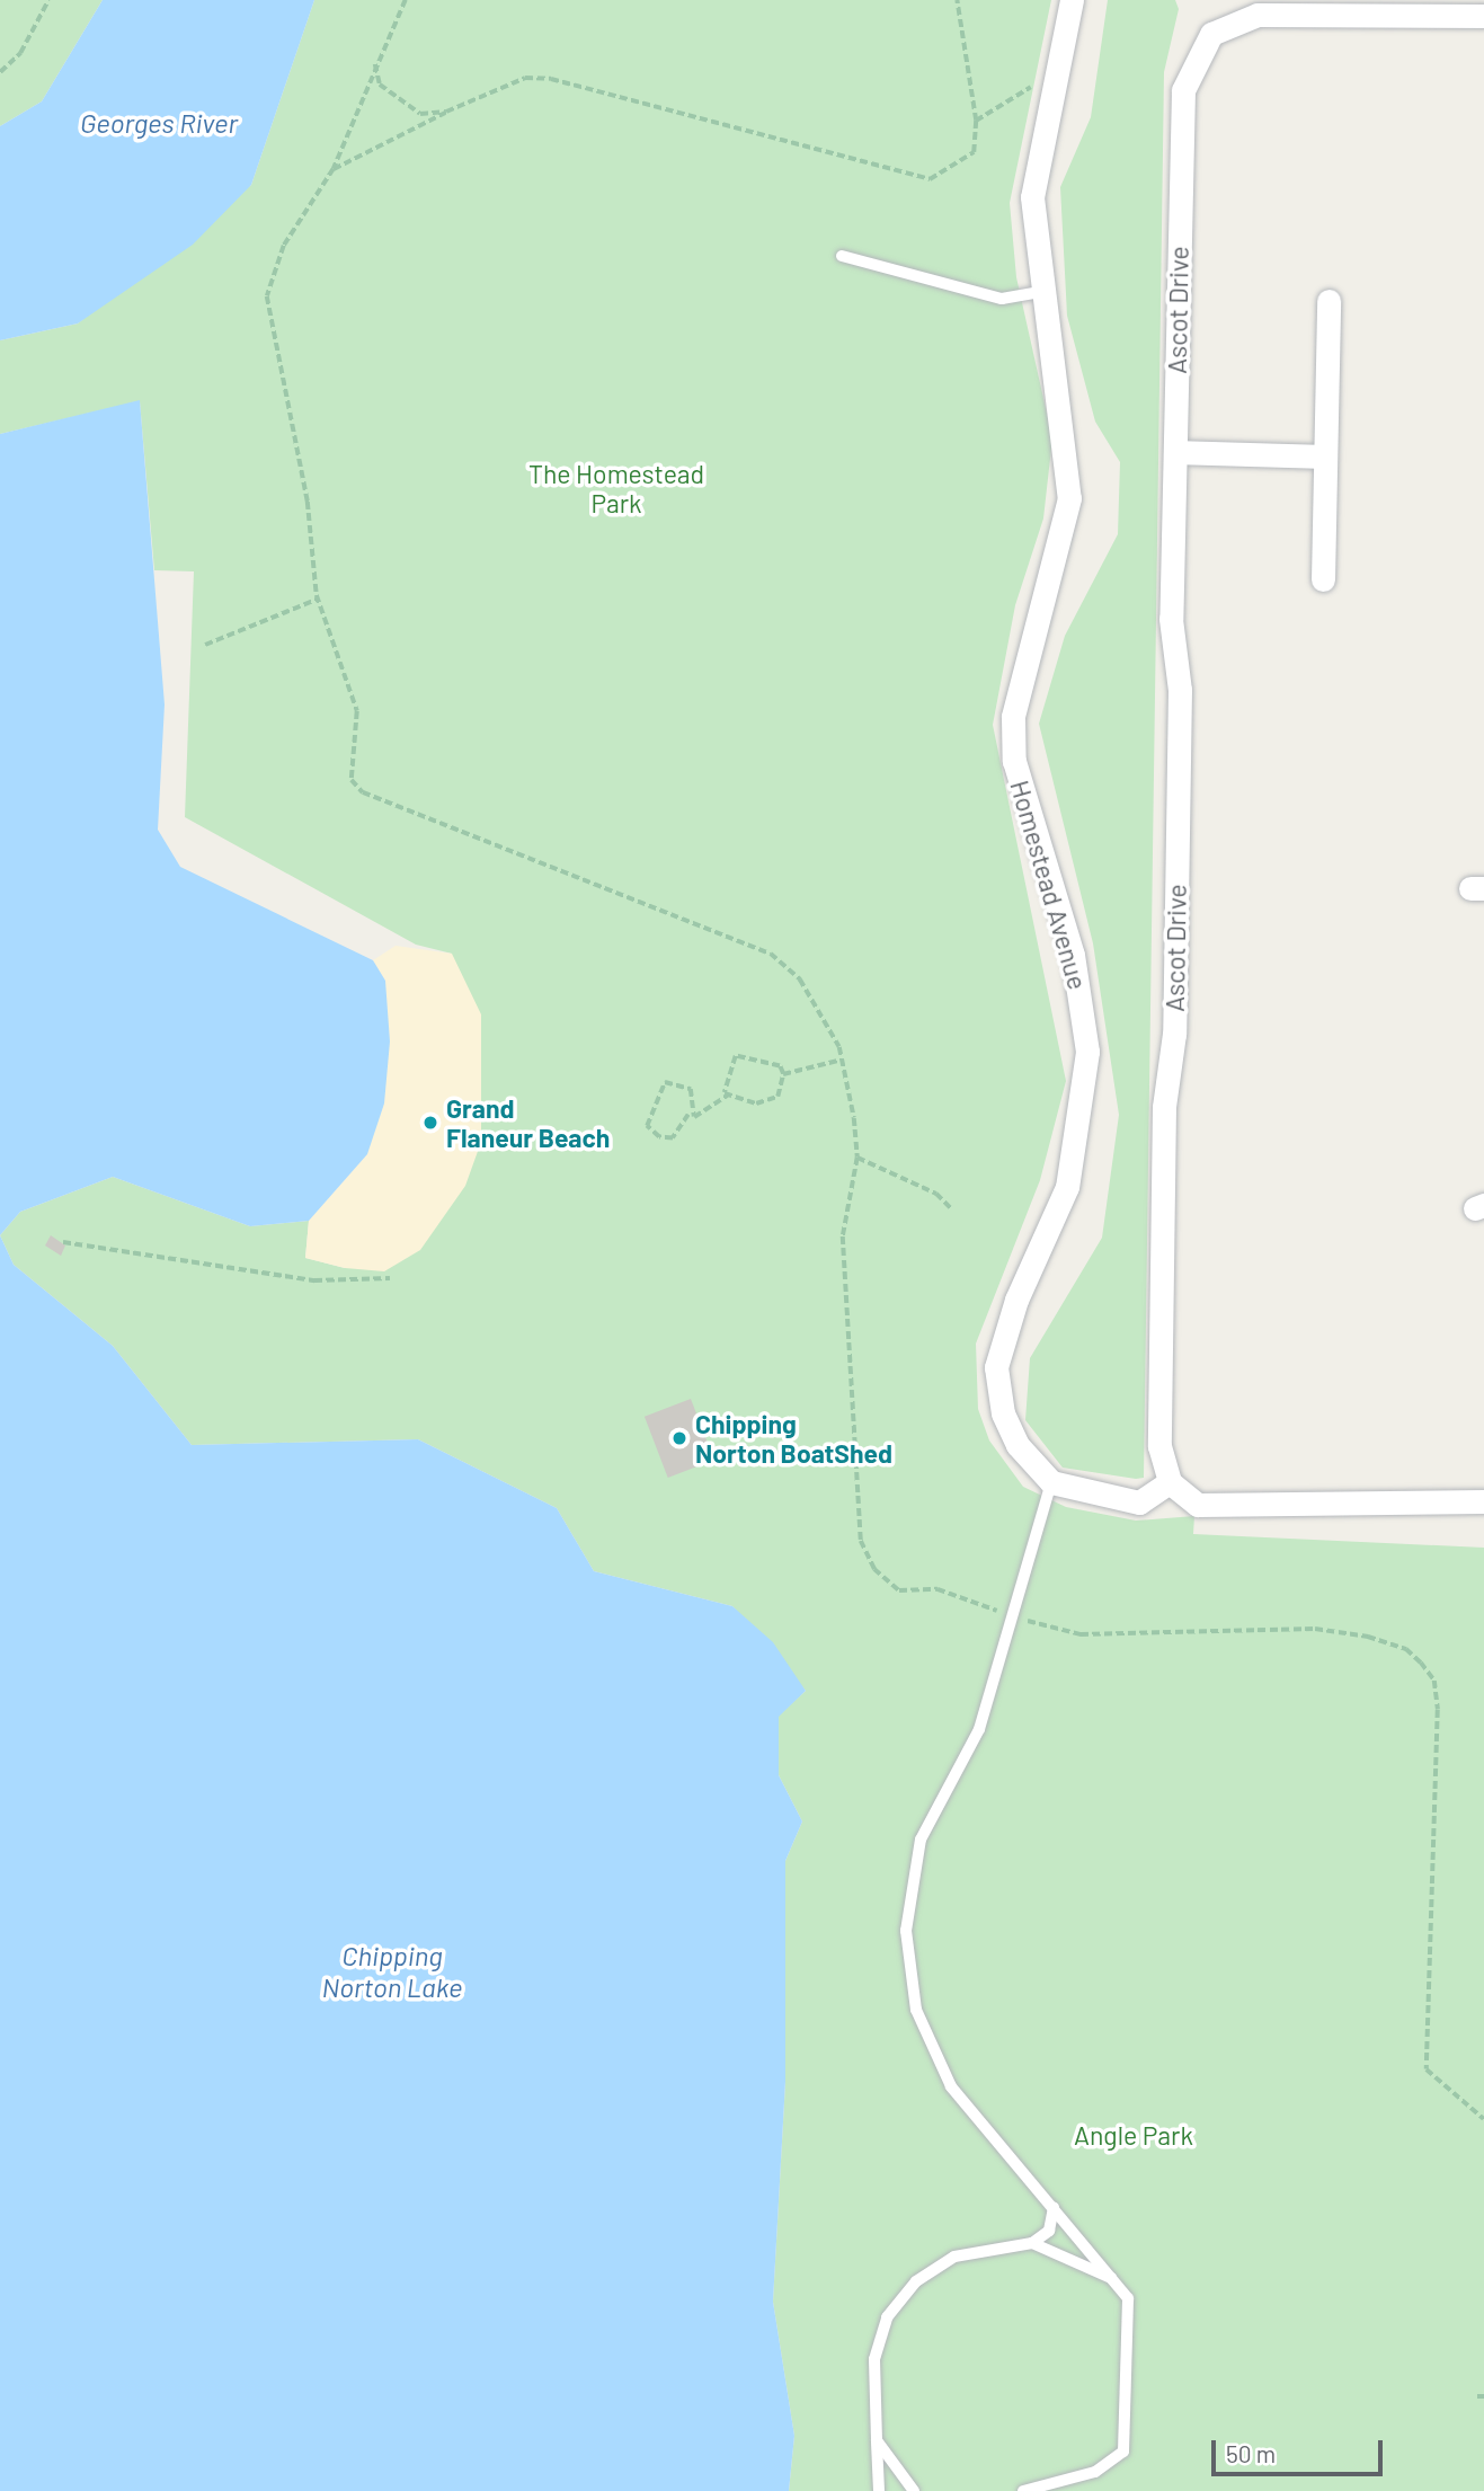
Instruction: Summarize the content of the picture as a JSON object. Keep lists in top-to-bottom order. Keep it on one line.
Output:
{"streets":{"street":["Ascot Drive","Homestead Avenue"]},"water":["Georges River","Chipping Norton Lake"],"parks":["The Homestead Park","Angle Park"],"places":["Grand Flaneur Beach","Chipping Norton BoatShed"],"scale_bar":"50 m"}
